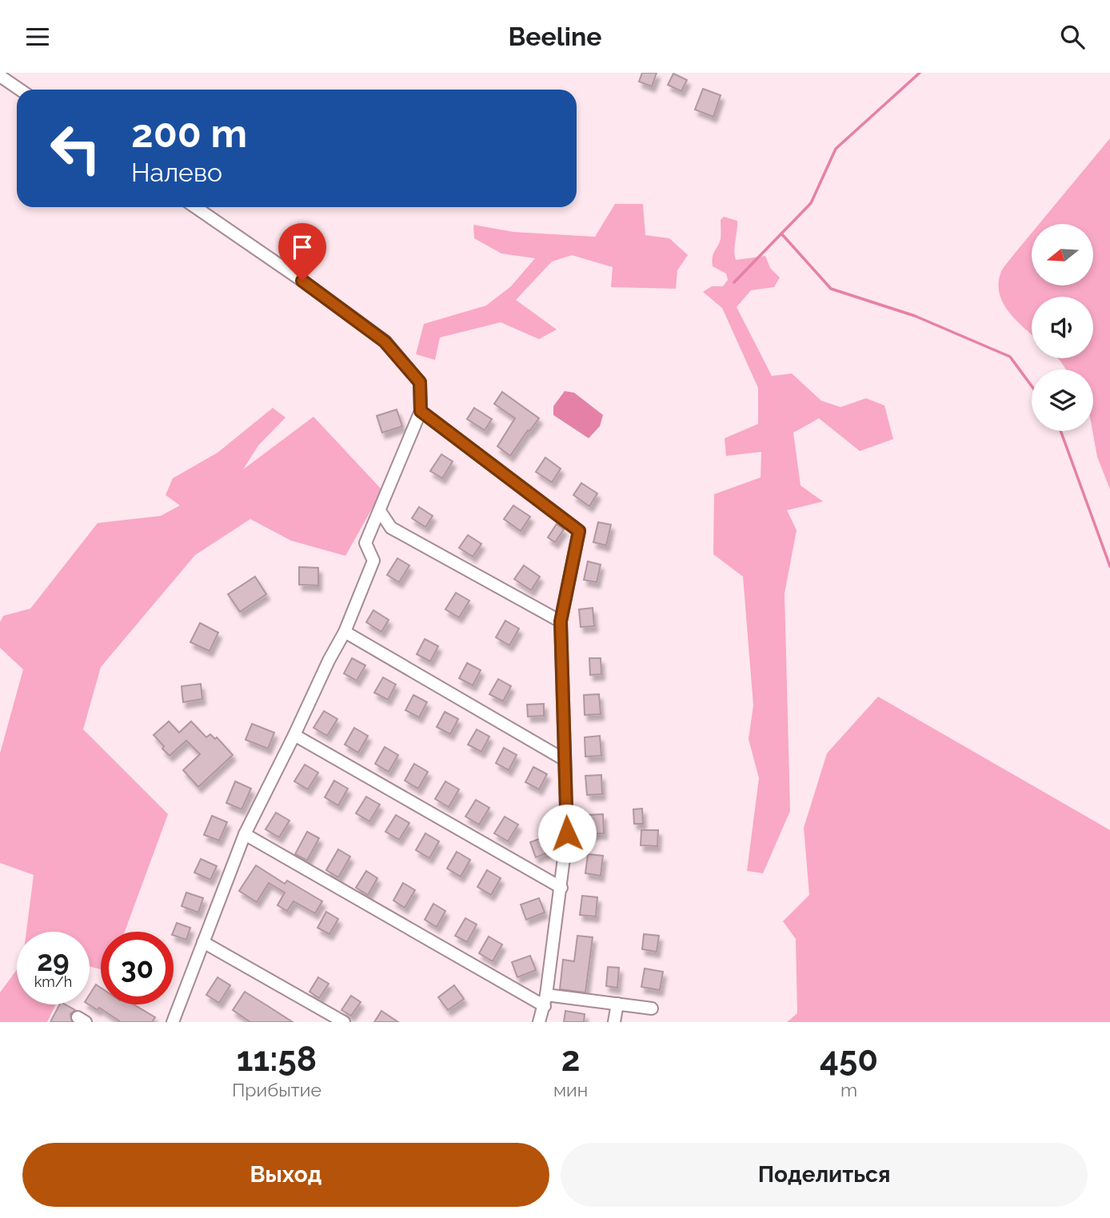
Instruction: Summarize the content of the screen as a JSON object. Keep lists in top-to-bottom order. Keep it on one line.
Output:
{"north":"left","page":{"header":"Beeline","turn":["200 m","Налево"],"speed":"29 km/h","limit":"30","eta":["11:58","Прибытие","2","мин","450","m"],"buttons":["Выход","Поделиться"]}}
